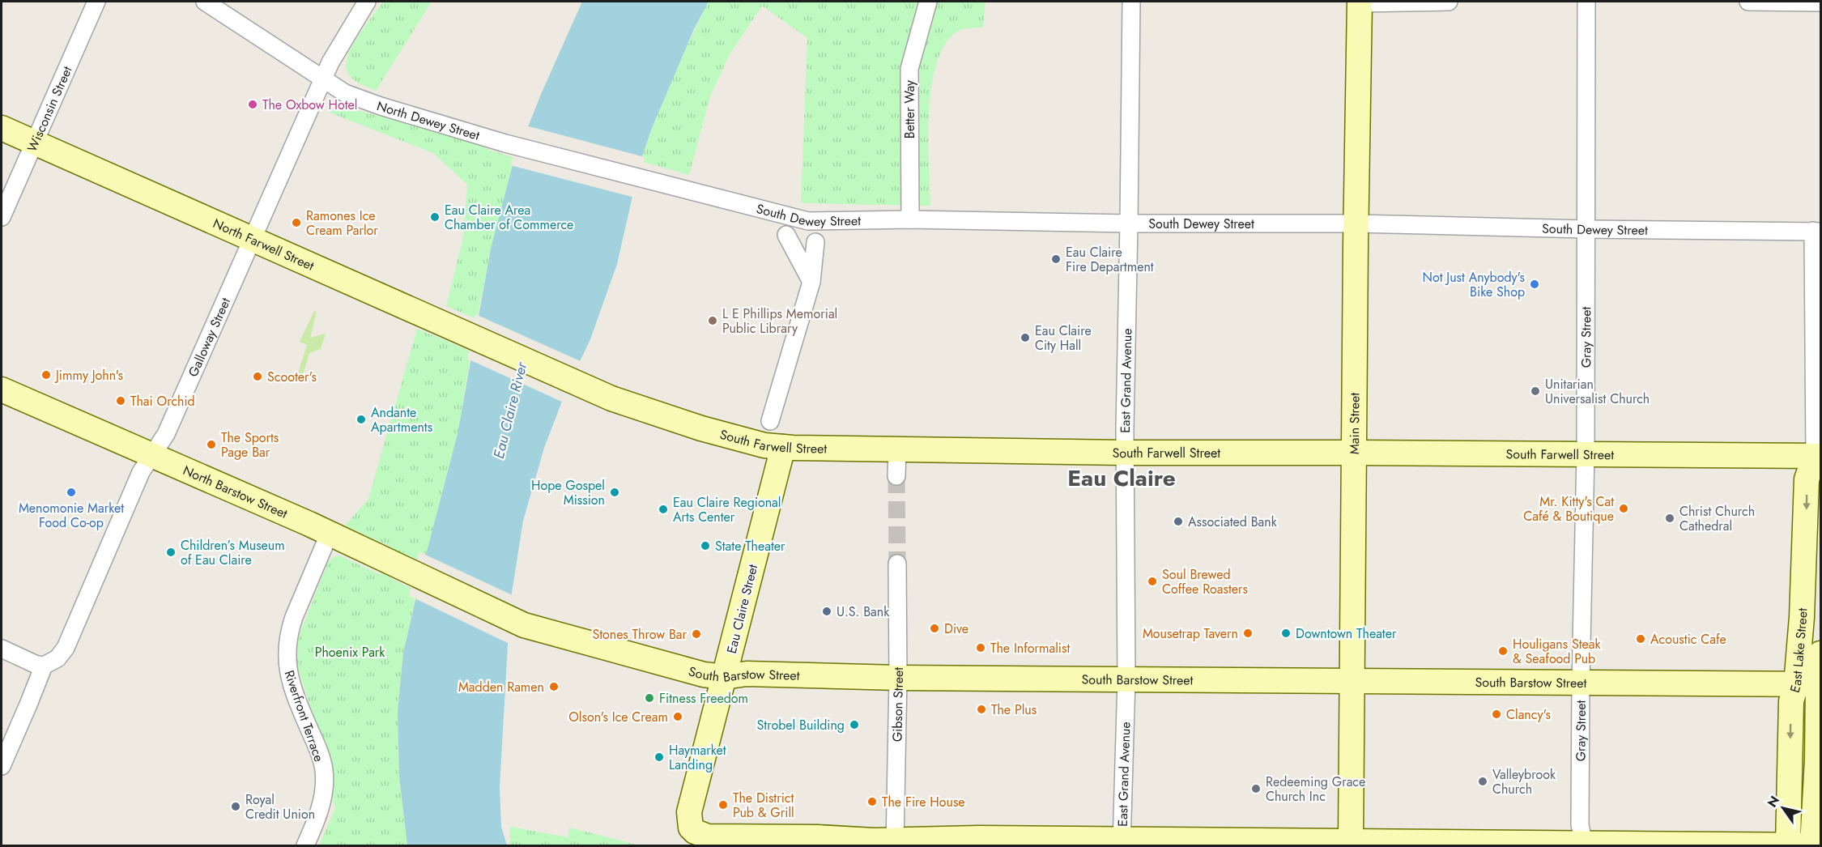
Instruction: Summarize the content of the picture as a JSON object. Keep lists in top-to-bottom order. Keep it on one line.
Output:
{"streets":{"street":["Wisconsin Street","Better Way","North Dewey Street","South Dewey Street","North Farwell Street","Gray Street","Galloway Street","East Grand Avenue","Main Street","South Farwell Street","North Barstow Street","Eau Claire Street","East Lake Street","South Barstow Street","Gibson Street","Riverfront Terrace"]},"crossings":[["Wisconsin Street","North Farwell Street"],["Better Way","South Dewey Street"],["North Dewey Street","South Dewey Street"],["North Dewey Street","Galloway Street"],["South Dewey Street","Gray Street"],["South Dewey Street","East Grand Avenue"],["South Dewey Street","Main Street"],["South Dewey Street","East Lake Street"],["North Farwell Street","Galloway Street"],["North Farwell Street","South Farwell Street"],["Gray Street","South Farwell Street"],["Gray Street","South Barstow Street"],["Galloway Street","North Barstow Street"],["East Grand Avenue","South Farwell Street"],["East Grand Avenue","South Barstow Street"],["Main Street","South Farwell Street"],["Main Street","South Barstow Street"],["South Farwell Street","Eau Claire Street"],["South Farwell Street","East Lake Street"],["North Barstow Street","South Barstow Street"],["North Barstow Street","Riverfront Terrace"],["Eau Claire Street","South Barstow Street"],["Eau Claire Street","Gibson Street"],["East Lake Street","South Barstow Street"],["South Barstow Street","Gibson Street"]],"districts":["Eau Claire"],"water":["Eau Claire River"],"parks":["Phoenix Park"],"places":["The Oxbow Hotel","Eau Claire Area Chamber of Commerce","Ramones Ice Cream Parlor","Eau Claire Fire Department","Not Just Anybody's Bike Shop","L E Phillips Memorial Public Library","Eau Claire City Hall","Jimmy John's","Scooter's","Unitarian Universalist Church","Thai Orchid","Andante Apartments","The Sports Page Bar","Menomonie Market Food Co-op","Hope Gospel Mission","Mr. Kitty's Cat Café & Boutique","Eau Claire Regional Arts Center","Christ Church Cathedral","Associated Bank","State Theater","Children’s Museum of Eau Claire","Soul Brewed Coffee Roasters","U.S. Bank","Dive","Mousetrap Tavern","Downtown Theater","Stones Throw Bar","Acoustic Cafe","The Informalist","Houligans Steak & Seafood Pub","Madden Ramen","Fitness Freedom","The Plus","Clancy's","Olson's Ice Cream","Strobel Building","Haymarket Landing","Valleybrook Church","Redeeming Grace Church Inc","The Fire House","The District Pub & Grill","Royal Credit Union"],"north":"top left"}
